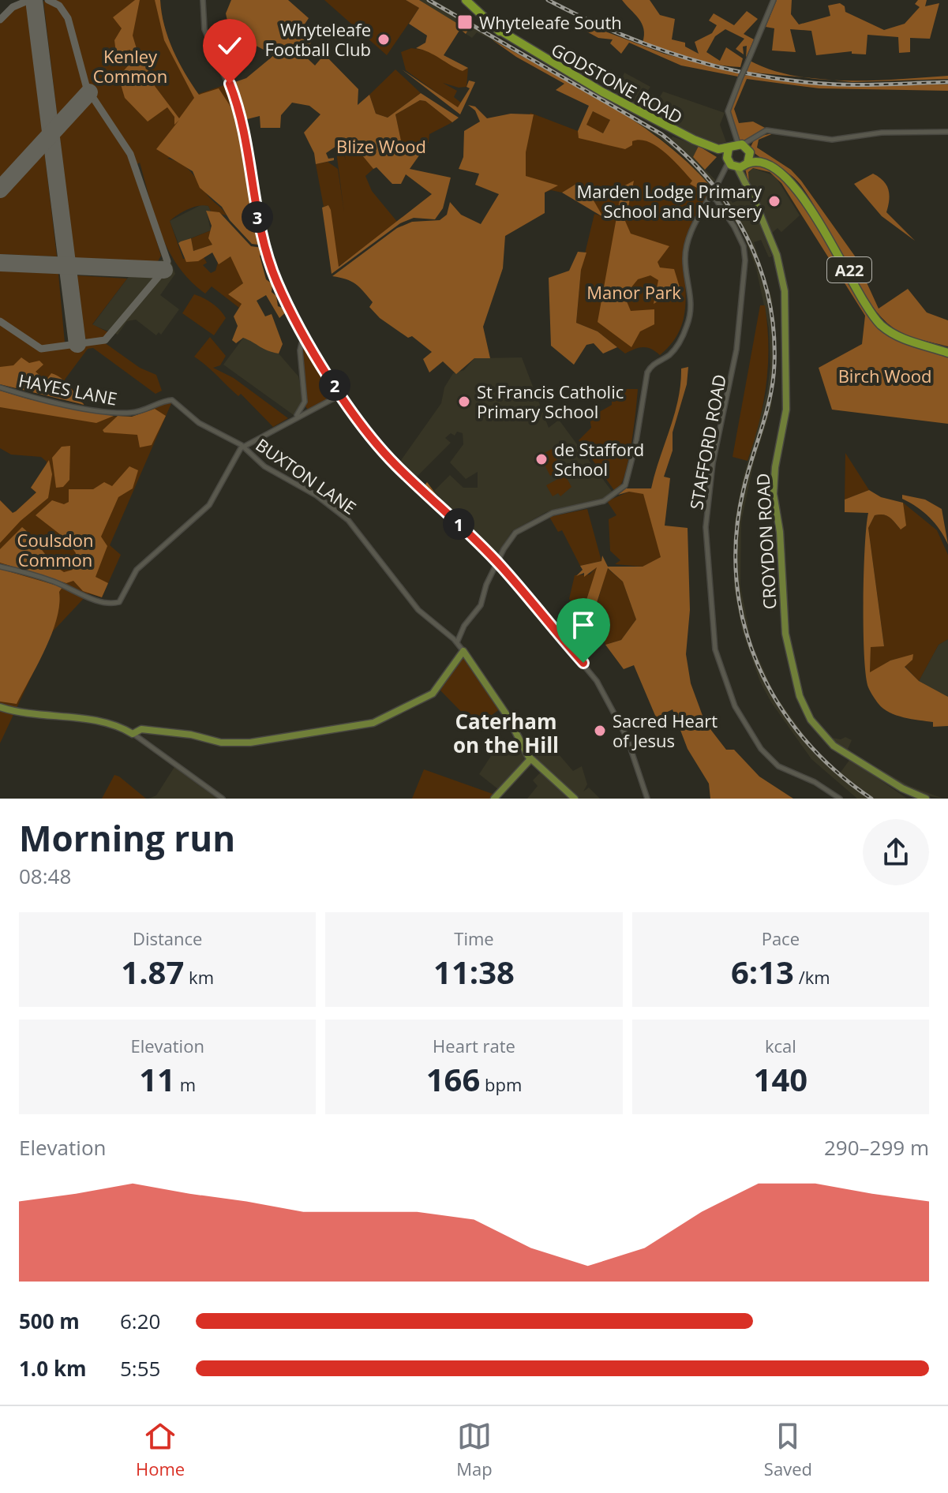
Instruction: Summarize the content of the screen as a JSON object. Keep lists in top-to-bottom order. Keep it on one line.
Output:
{"streets":{"highway":["GODSTONE ROAD","A22"],"main road":["CROYDON ROAD"],"street":["HAYES LANE","STAFFORD ROAD","BUXTON LANE"]},"crossings":[["GODSTONE ROAD","A22"],["GODSTONE ROAD","CROYDON ROAD"],["A22","CROYDON ROAD"],["HAYES LANE","BUXTON LANE"]],"districts":["Caterham on the Hill"],"parks":["Kenley Common","Blize Wood","Manor Park","Birch Wood","Coulsdon Common"],"places":{"transit":["Whyteleafe South"],"other":["Whyteleafe Football Club","Marden Lodge Primary School and Nursery","St Francis Catholic Primary School","de Stafford School","Sacred Heart of Jesus"]},"page":{"pins":["3","2","1"],"heading":["Morning run","08:48"],"stats":[["Distance","1.87 km"],["Time","11:38"],["Pace","6:13 /km"],["Elevation","11 m"],["Heart rate","166 bpm"],["kcal","140"]],"chart":["Elevation","290–299 m"],"list":[{"name":"500 m","note":"6:20"},{"name":"1.0 km","note":"5:55"}],"tabs":["Home","Map","Saved"]}}
